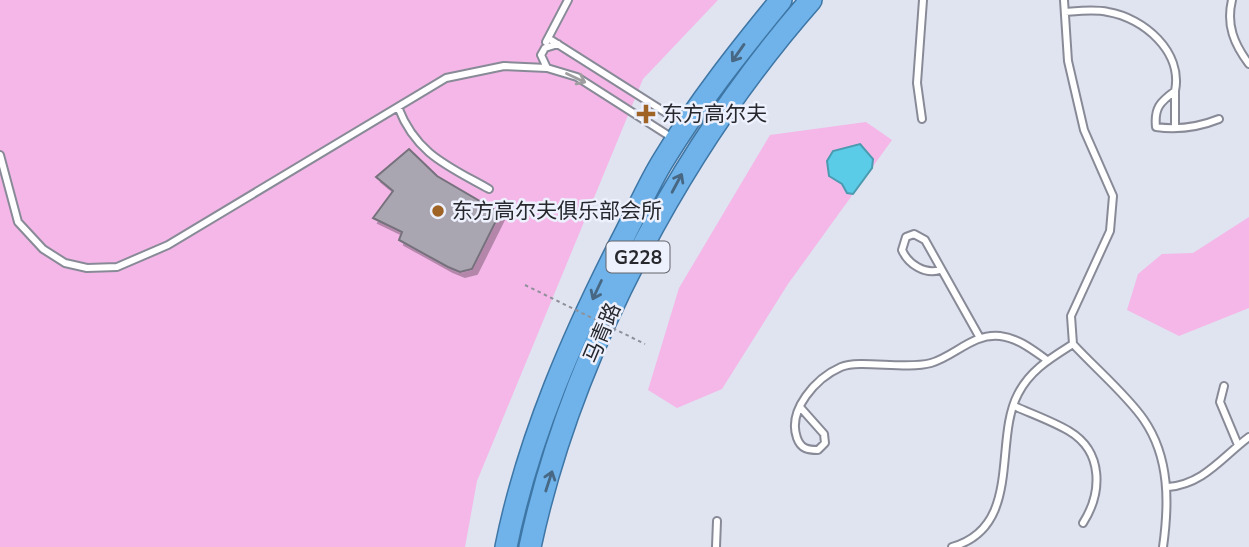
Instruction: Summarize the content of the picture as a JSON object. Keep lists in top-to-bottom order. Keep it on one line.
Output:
{"streets":{"highway":["G228","马青路"]},"places":{"health":["东方高尔夫"],"other":["东方高尔夫俱乐部会所"]}}
